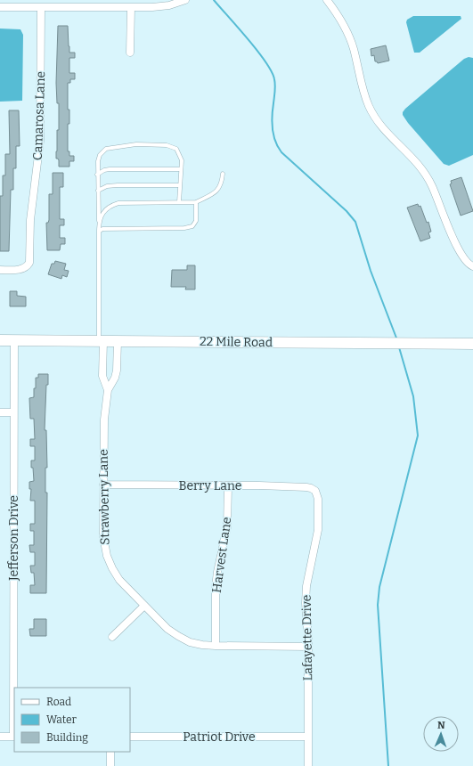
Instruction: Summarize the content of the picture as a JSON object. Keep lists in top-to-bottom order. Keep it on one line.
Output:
{"streets":{"street":["Camarosa Lane","22 Mile Road","Berry Lane","Strawberry Lane","Jefferson Drive","Harvest Lane","Lafayette Drive","Patriot Drive"]},"crossings":[["22 Mile Road","Strawberry Lane"],["22 Mile Road","Jefferson Drive"],["Berry Lane","Strawberry Lane"],["Berry Lane","Harvest Lane"],["Berry Lane","Lafayette Drive"],["Strawberry Lane","Harvest Lane"],["Strawberry Lane","Lafayette Drive"],["Lafayette Drive","Patriot Drive"]],"legend":["Road","Water","Building"],"north":"top"}
